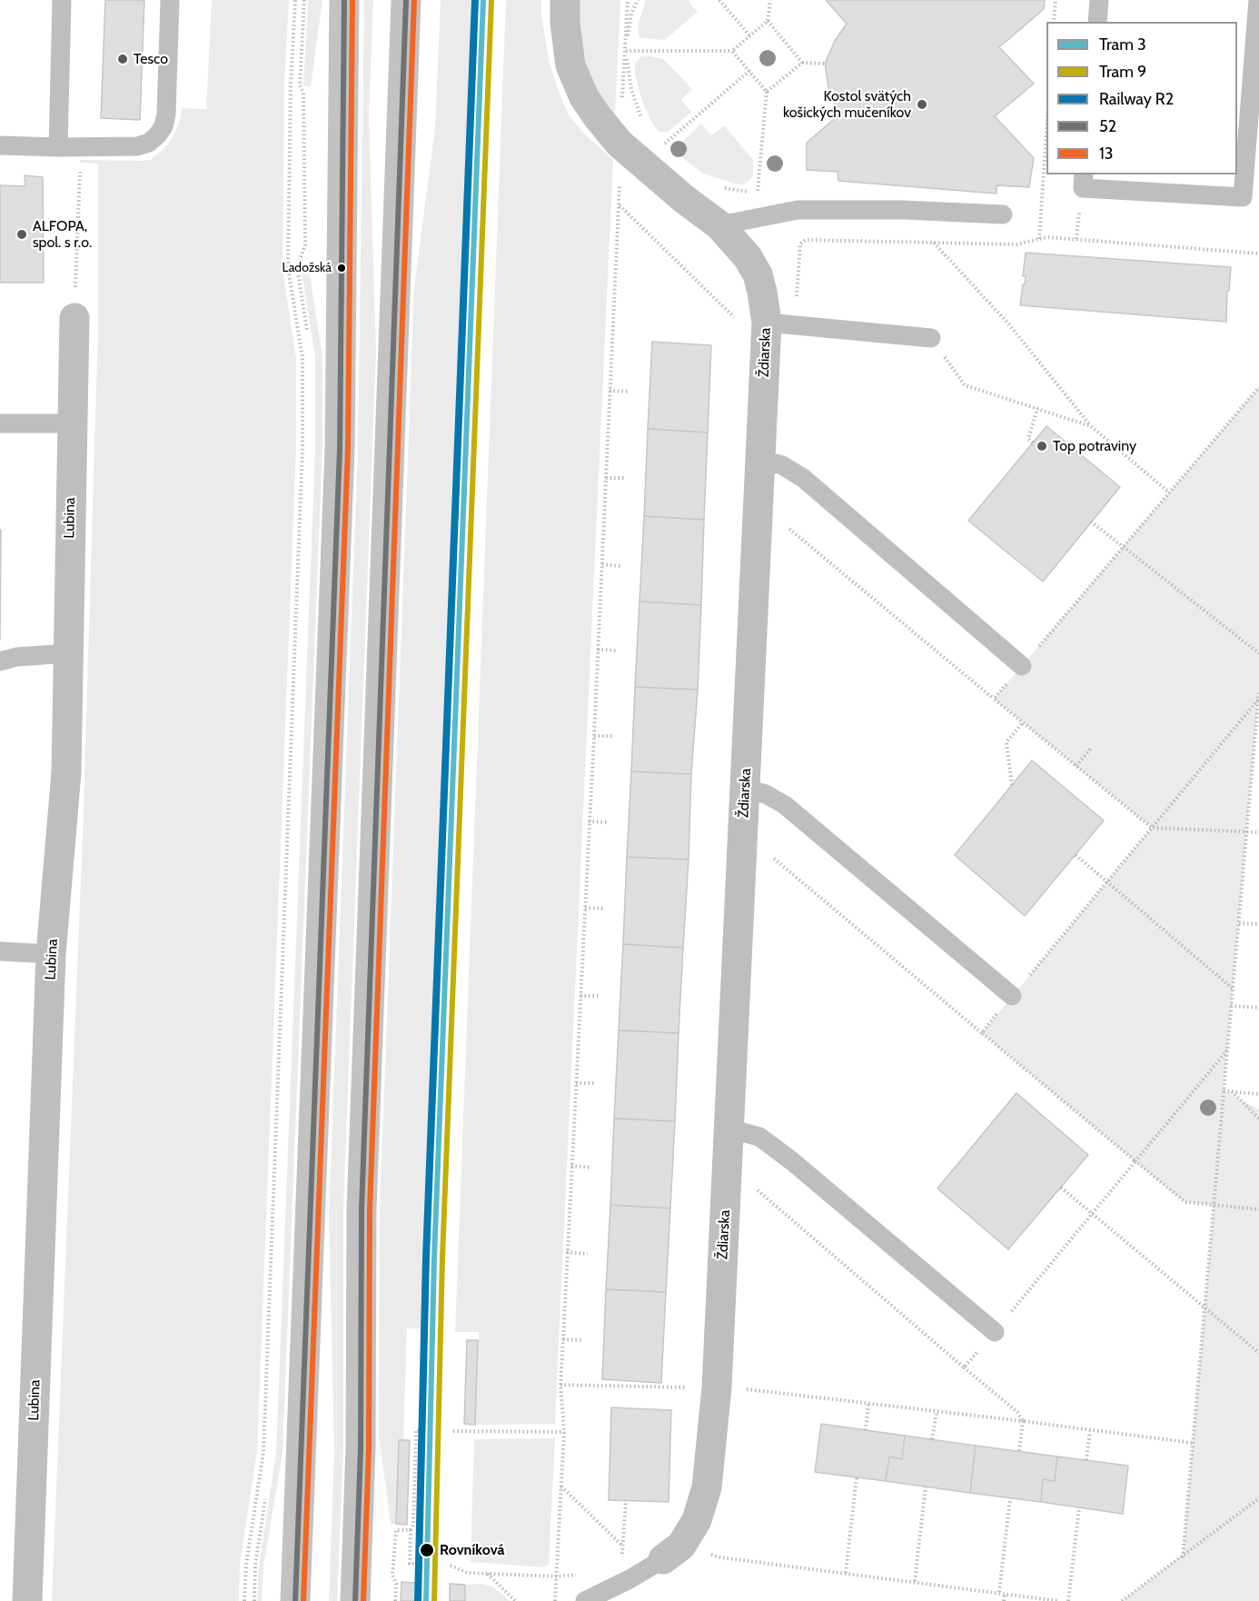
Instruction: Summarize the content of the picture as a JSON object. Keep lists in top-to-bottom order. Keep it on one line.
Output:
{"streets":{"street":["Ždiarska","Lubina"]},"places":["Tesco","Kostol svätých košických mučeníkov","ALFOPA, spol. s r.o.","Ladožská","Top potraviny","Rovníková"],"lines":["tram line 3","tram line 9","rail line R2","transit line 52","transit line 13"],"legend":["Tram 3","Tram 9","Railway R2","52","13"]}
